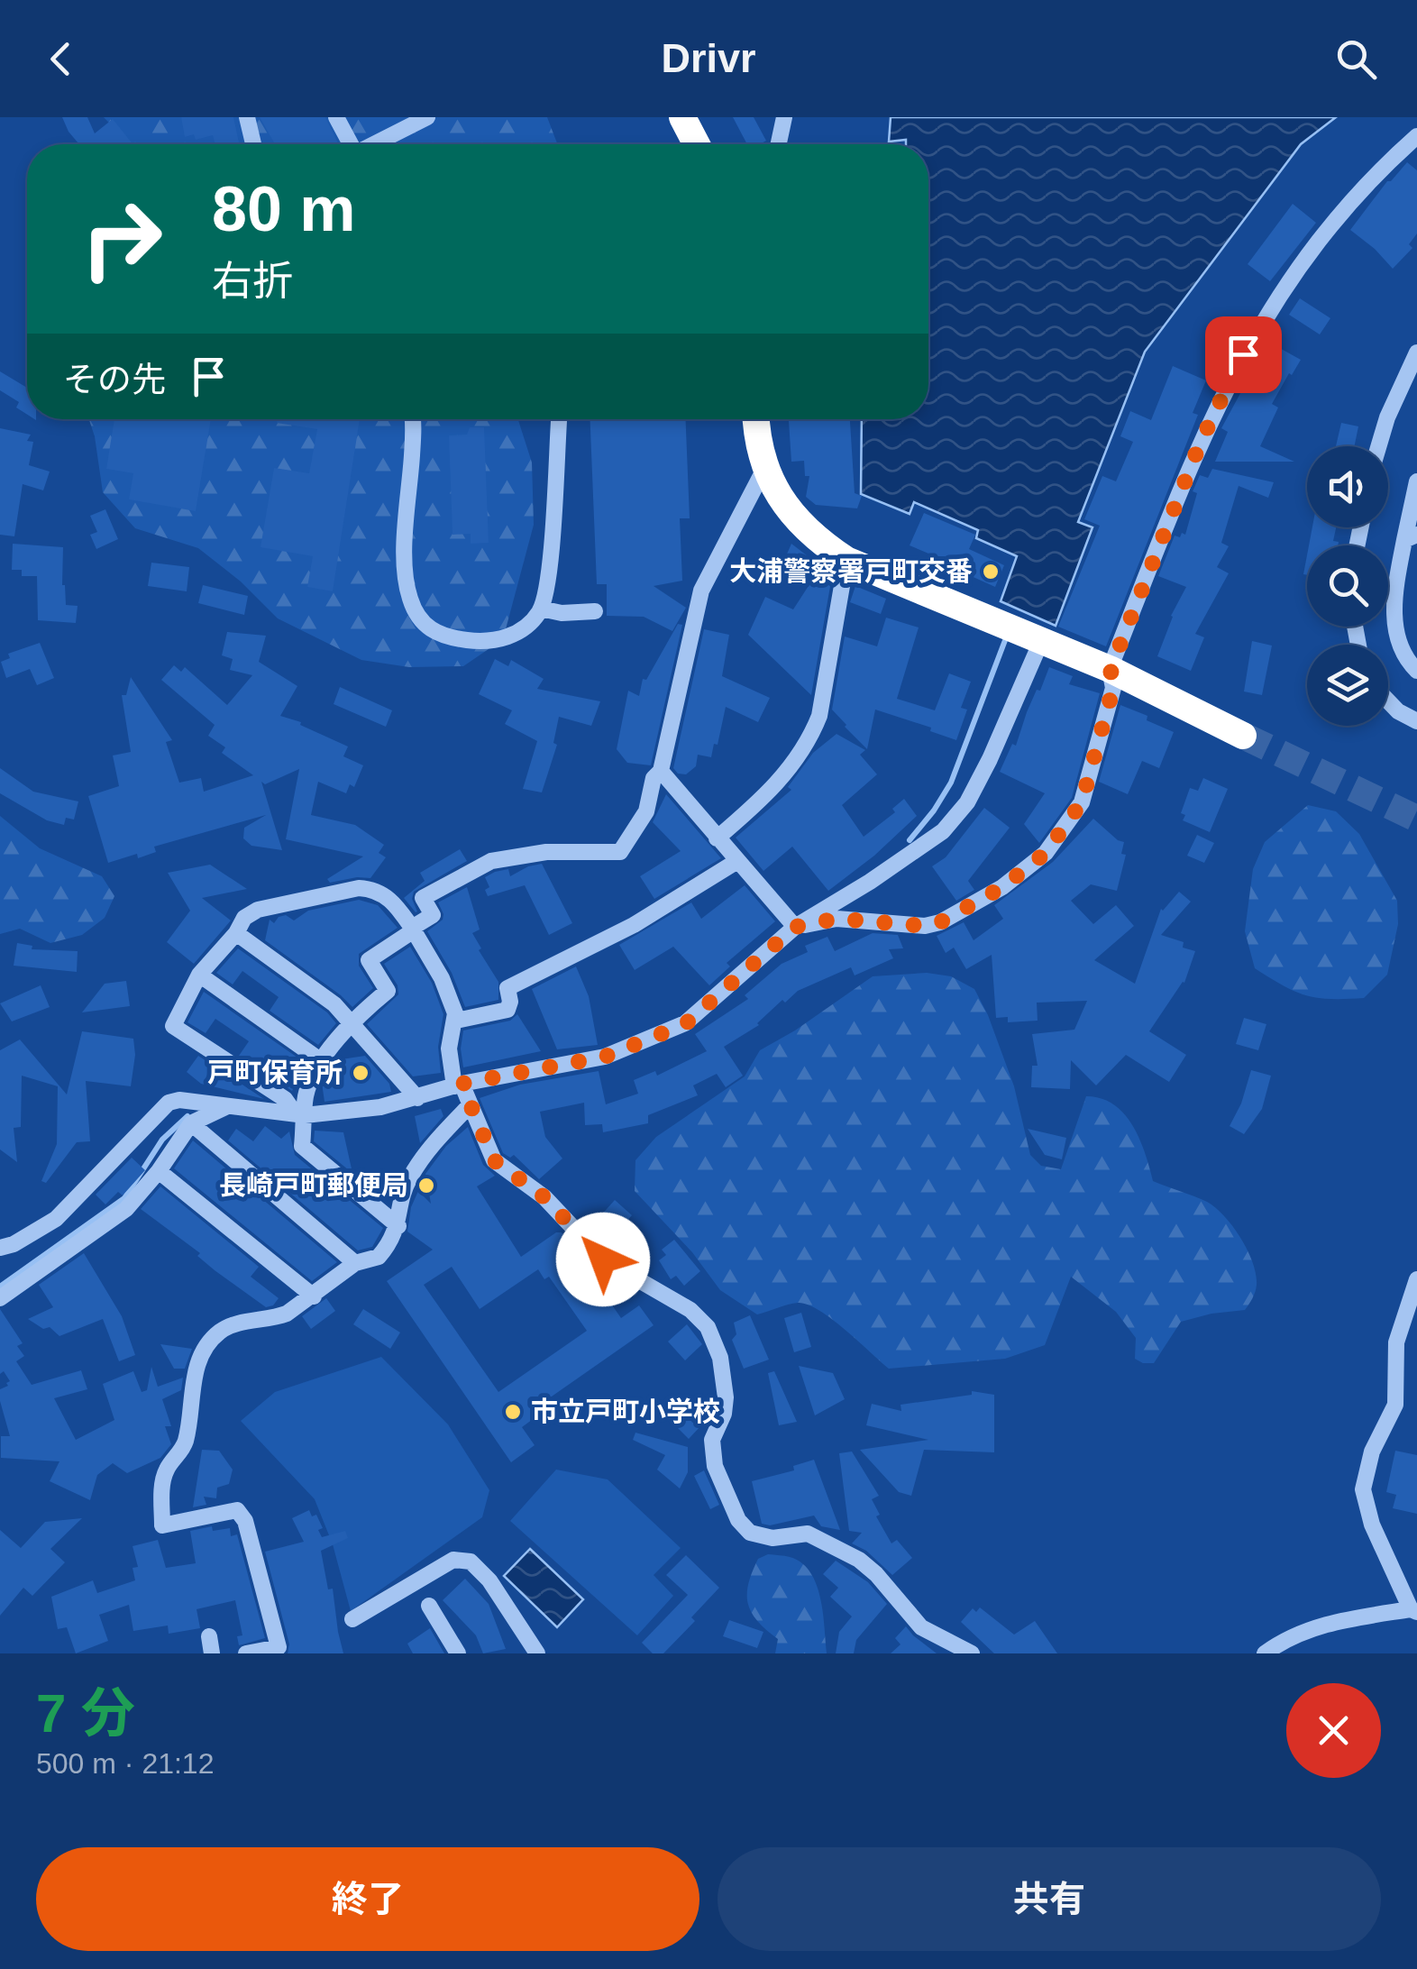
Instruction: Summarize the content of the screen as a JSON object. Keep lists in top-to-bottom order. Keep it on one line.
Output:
{"places":["大浦警察署戸町交番","戸町保育所","長崎戸町郵便局","市立戸町小学校"],"page":{"header":"Drivr","turn":["80 m","右折"],"then":"その先","heading":["7 分","500 m · 21:12"],"buttons":["終了","共有"]}}
